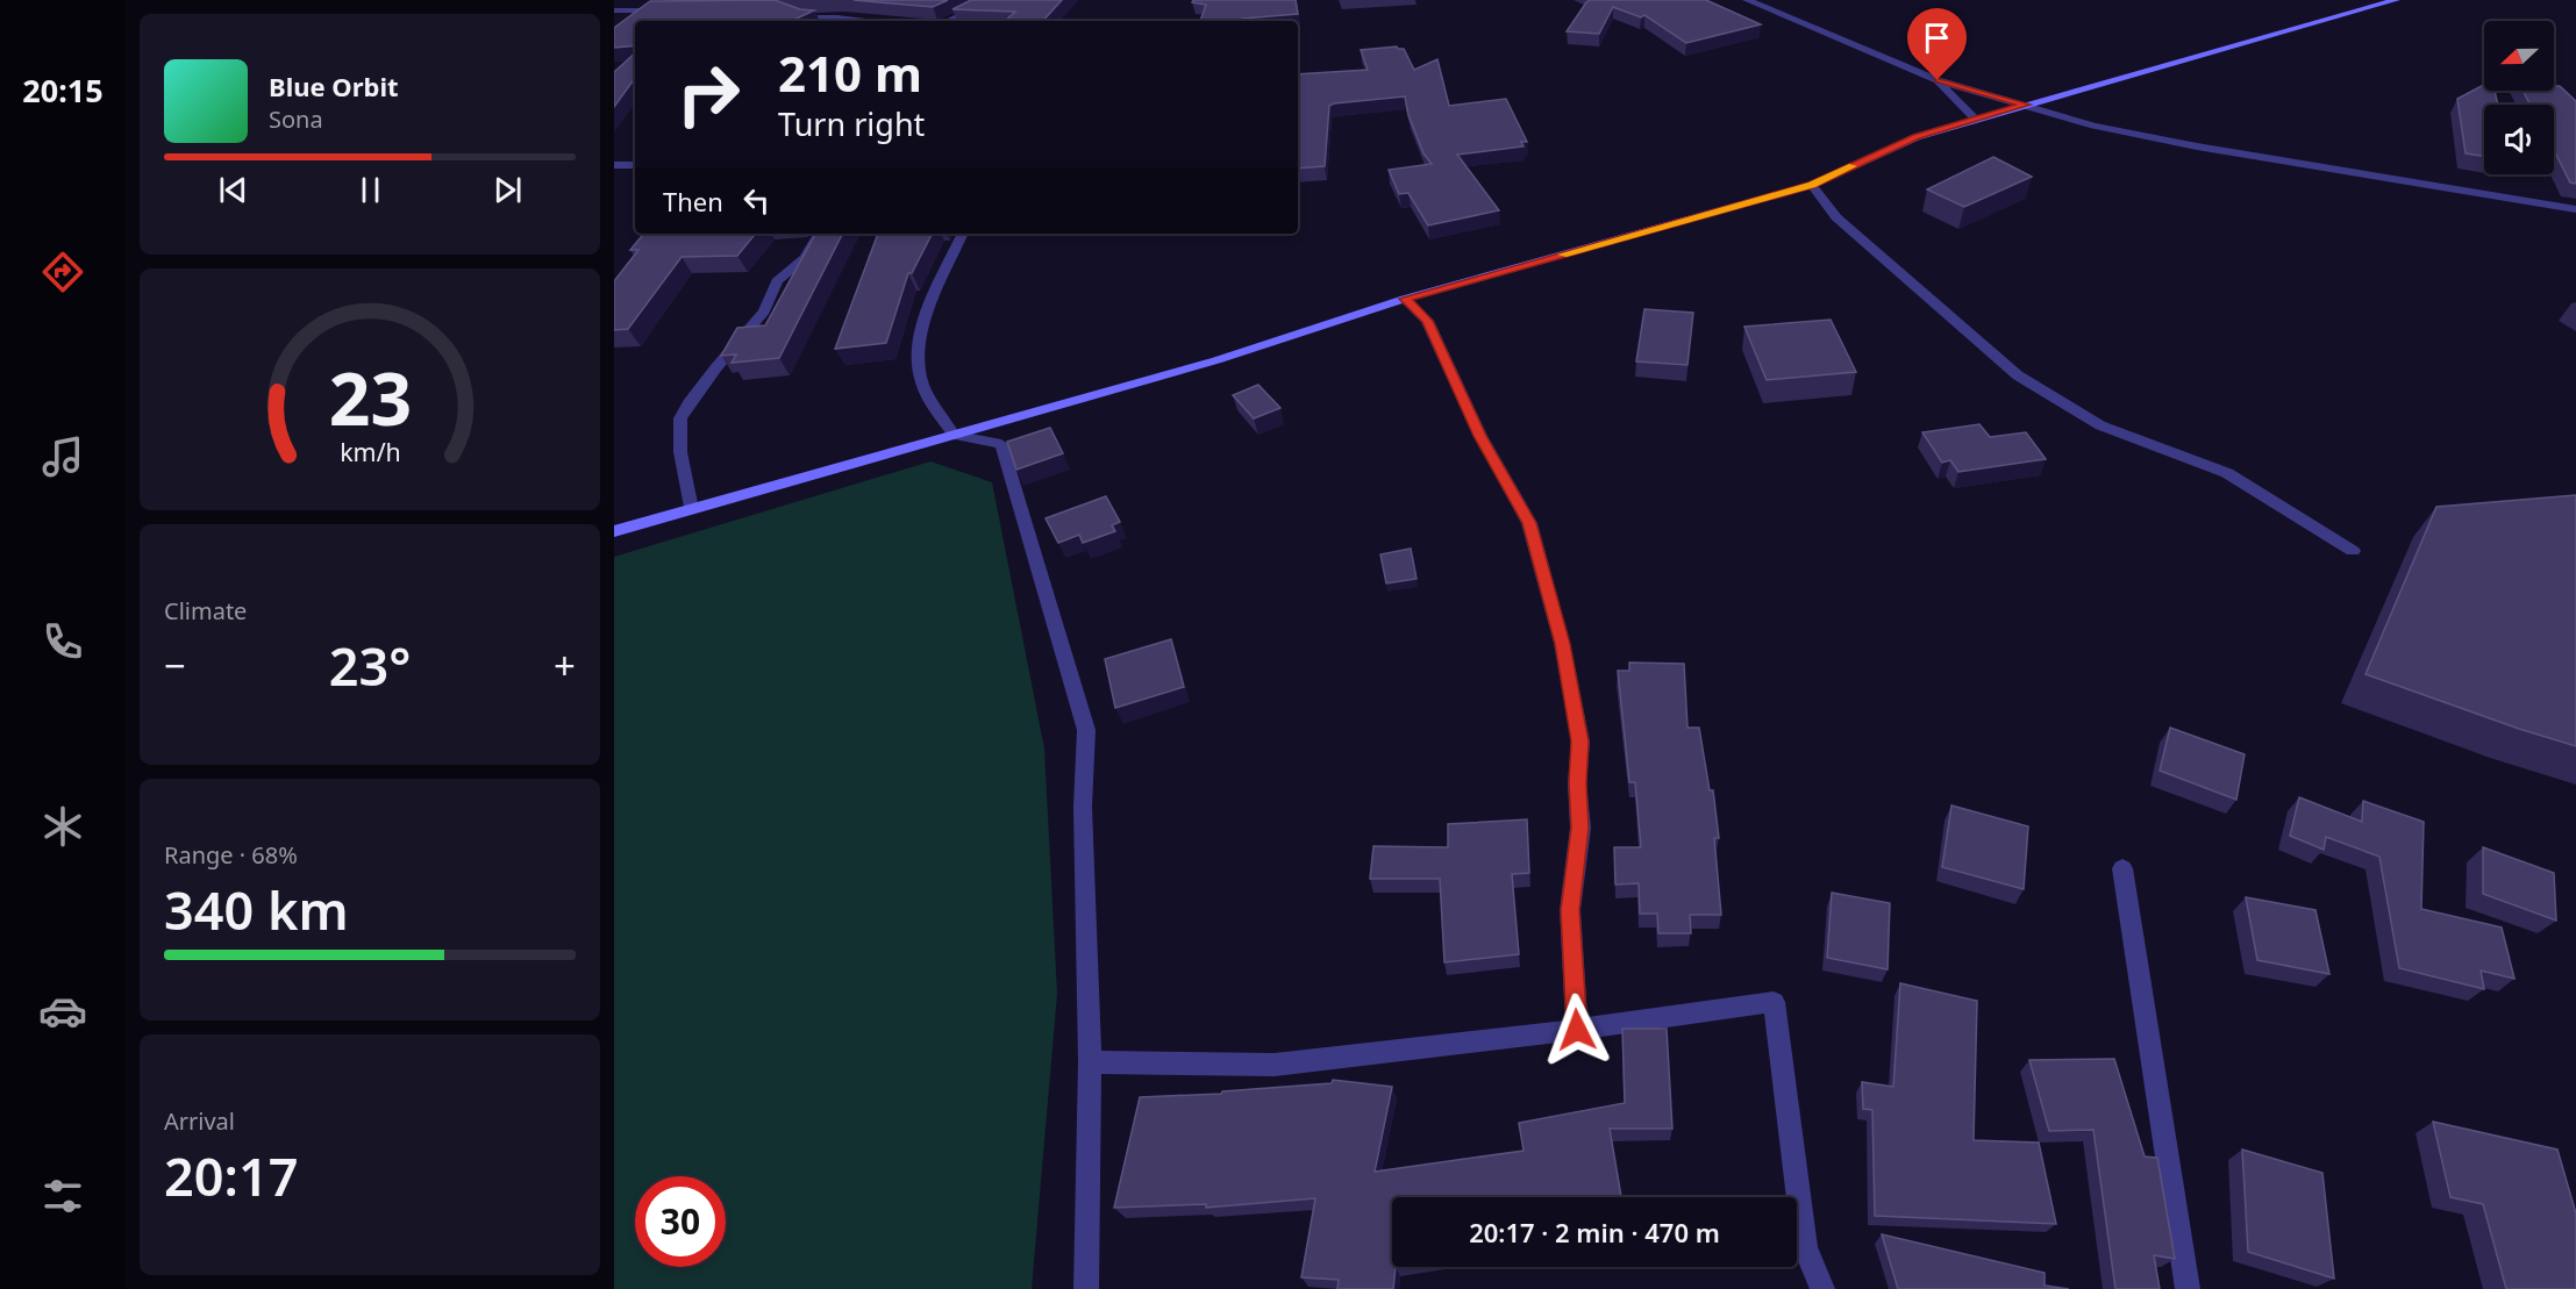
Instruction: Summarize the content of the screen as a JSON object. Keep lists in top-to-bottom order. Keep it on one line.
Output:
{"north":"left","page":{"tabs":"20:15","turn":["210 m","Turn right"],"song":["Blue Orbit","Sona"],"then":"Then","tile":["Climate",["Range · 68%","340 km"],["Arrival","20:17"]],"heat":["−","23°","+"],"limit":"30","trip":"20:17 · 2 min · 470 m","gauge":["23","km/h"]}}
